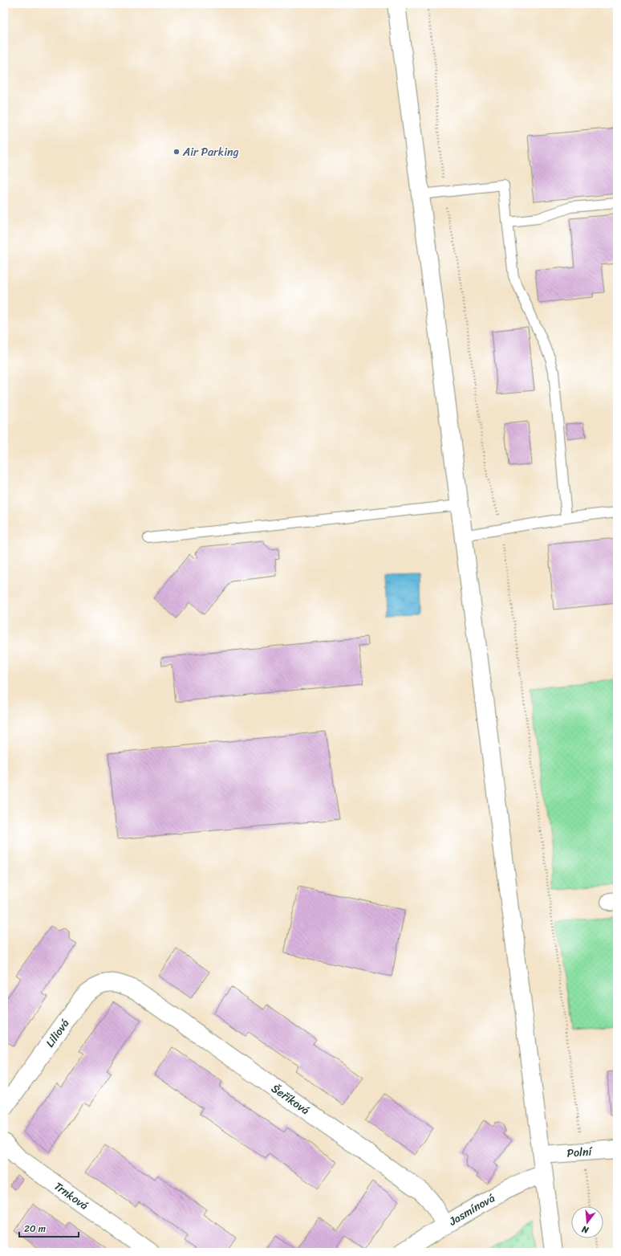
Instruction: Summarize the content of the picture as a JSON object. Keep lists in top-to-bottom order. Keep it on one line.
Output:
{"streets":{"street":["Liliová","Šeříková","Polní","Trnková","Jasmínová"]},"crossings":[["Liliová","Šeříková"],["Šeříková","Jasmínová"]],"places":["Air Parking"],"scale_bar":"20 m","north":"bottom"}
